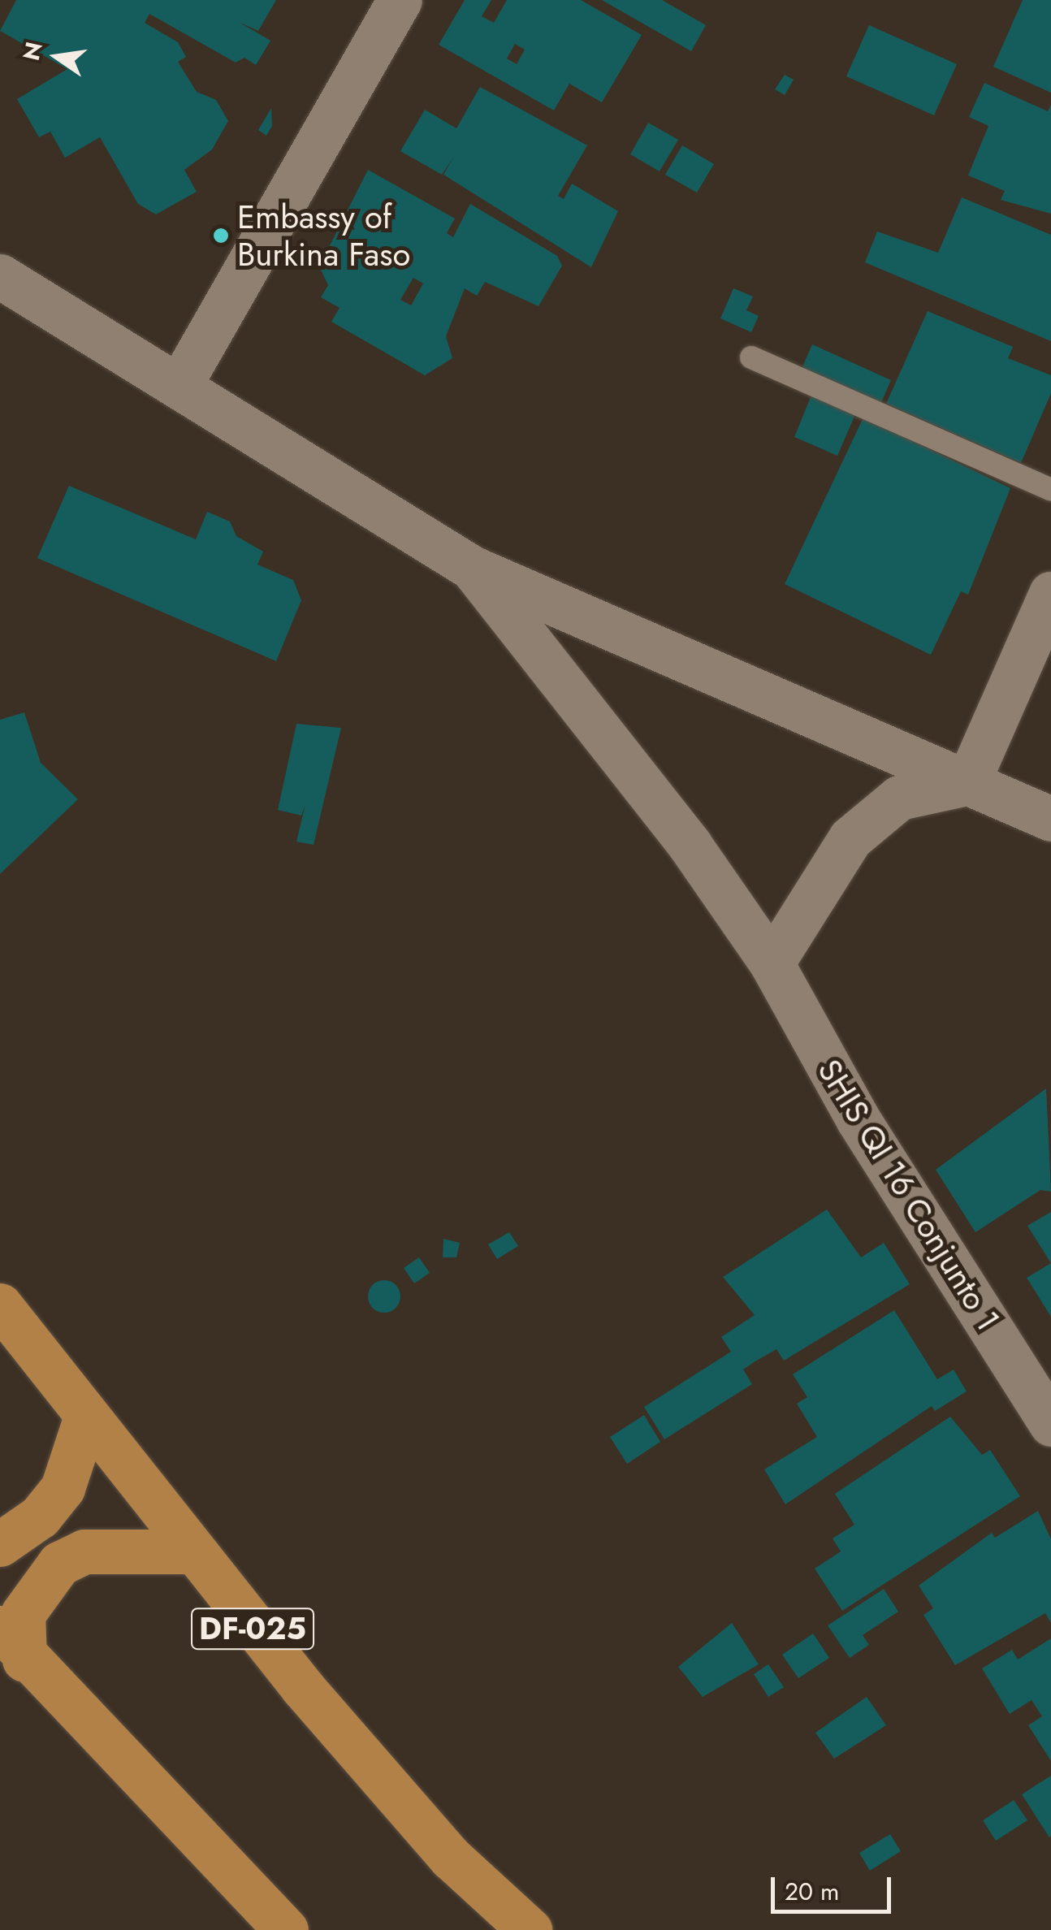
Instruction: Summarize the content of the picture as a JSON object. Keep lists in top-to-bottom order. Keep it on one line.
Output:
{"streets":{"main road":["DF-025"],"street":["SHIS QI 16 Conjunto 1"]},"places":["Embassy of Burkina Faso"],"scale_bar":"20 m","north":"left"}
